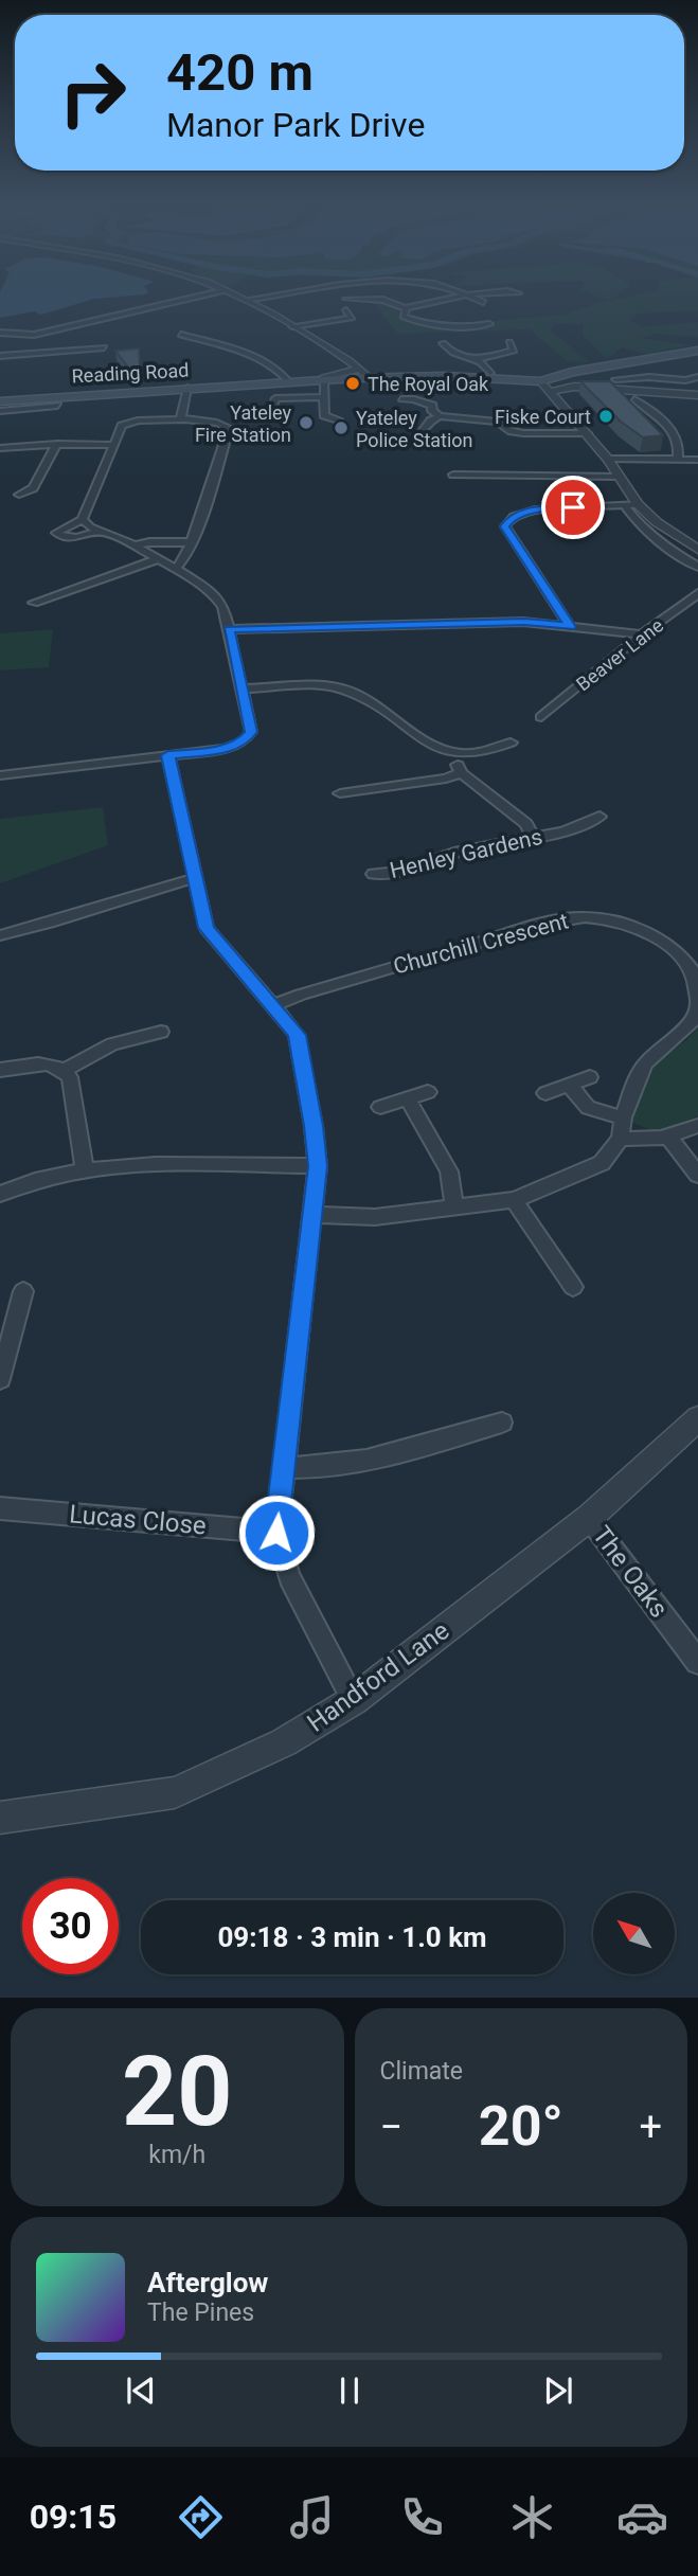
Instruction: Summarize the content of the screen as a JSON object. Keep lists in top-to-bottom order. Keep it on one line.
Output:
{"streets":{"main road":["Reading Road"],"street":["Beaver Lane","Henley Gardens","Churchill Crescent","Lucas Close","The Oaks","Handford Lane"]},"crossings":[["The Oaks","Handford Lane"]],"places":["The Royal Oak","Fiske Court","Yateley Fire Station","Yateley Police Station"],"north":"top left","page":{"turn":["420 m","Manor Park Drive"],"limit":"30","trip":"09:18 · 3 min · 1.0 km","tile":[["20","km/h"],"Climate"],"heat":["−","20°","+"],"song":["Afterglow","The Pines"],"tabs":"09:15"}}
